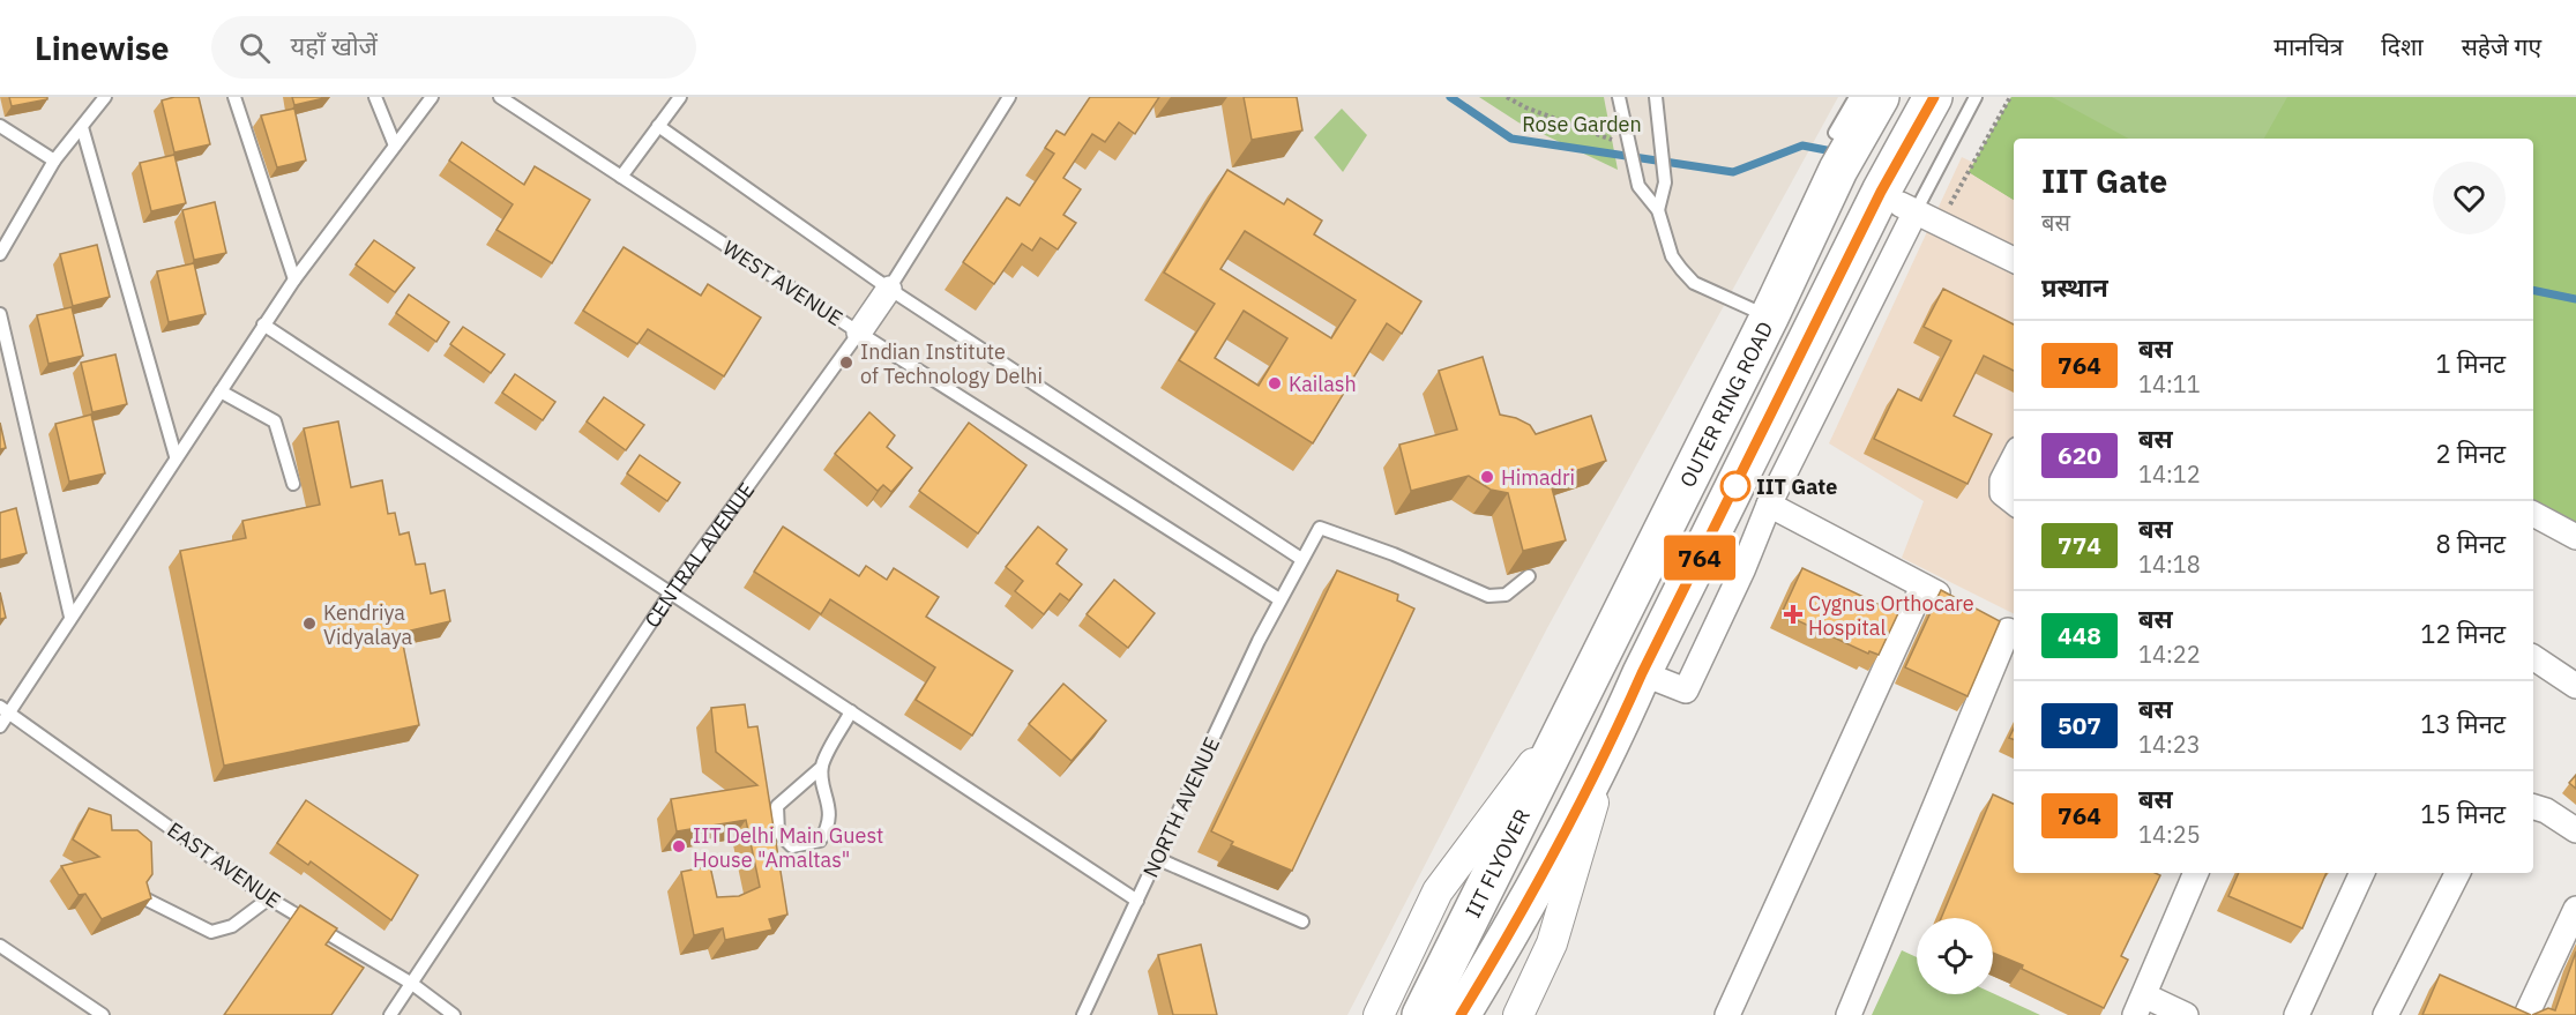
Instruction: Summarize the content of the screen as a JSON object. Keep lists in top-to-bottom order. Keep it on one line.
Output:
{"streets":{"main road":["OUTER RING ROAD","IIT FLYOVER"],"street":["CENTRAL AVENUE"],"lane":["WEST AVENUE","NORTH AVENUE","EAST AVENUE"]},"crossings":[["WEST AVENUE","CENTRAL AVENUE"],["WEST AVENUE","NORTH AVENUE"],["OUTER RING ROAD","IIT FLYOVER"],["CENTRAL AVENUE","EAST AVENUE"]],"parks":["Rose Garden"],"places":{"other":["Indian Institute of Technology Delhi","Kailash","Himadri","IIT Gate","Kendriya Vidyalaya","IIT Delhi Main Guest House \"Amaltas\""],"health":["Cygnus Orthocare Hospital"]},"lines":["bus line 764"],"page":{"header":"Linewise","search":"यहाँ खोजें","nav":["मानचित्र","दिशा","सहेजे गए"],"on_map":"764","heading":[["IIT Gate","बस"],"प्रस्थान"],"list":[{"mark":"764","name":"बस","note":"14:11","value":"1 मिनट"},{"mark":"620","name":"बस","note":"14:12","value":"2 मिनट"},{"mark":"774","name":"बस","note":"14:18","value":"8 मिनट"},{"mark":"448","name":"बस","note":"14:22","value":"12 मिनट"},{"mark":"507","name":"बस","note":"14:23","value":"13 मिनट"},{"mark":"764","name":"बस","note":"14:25","value":"15 मिनट"}]}}
